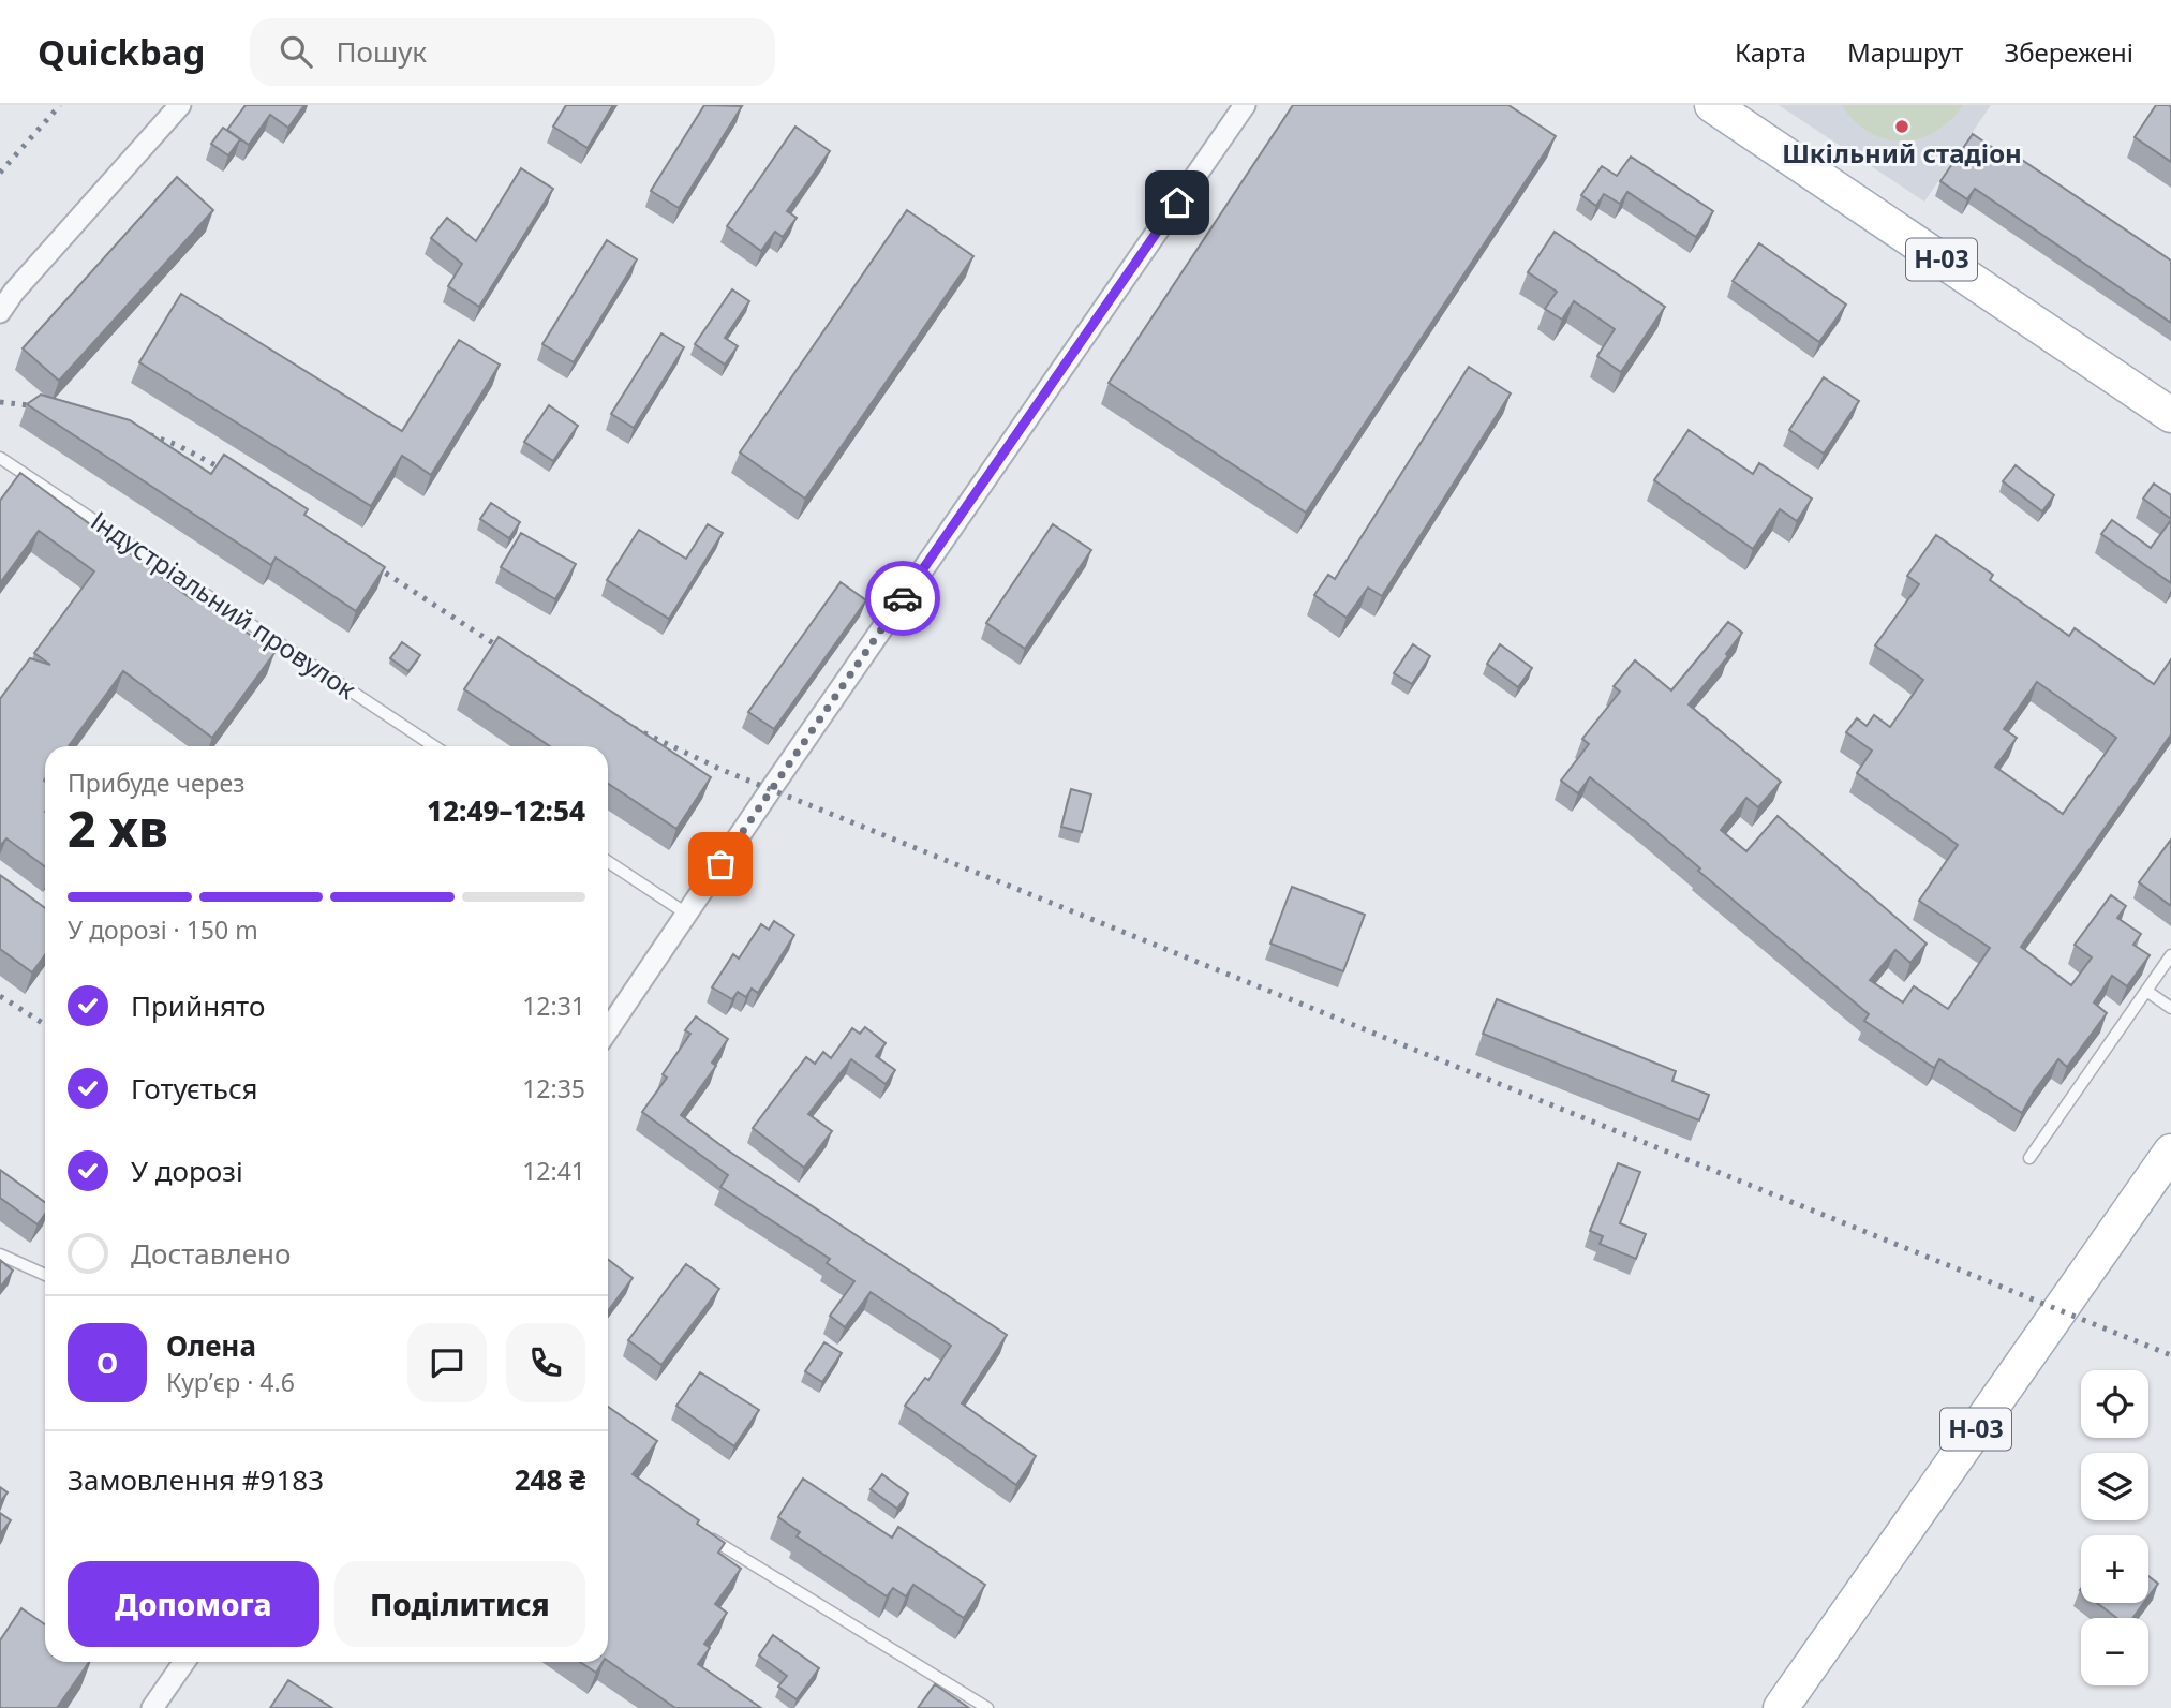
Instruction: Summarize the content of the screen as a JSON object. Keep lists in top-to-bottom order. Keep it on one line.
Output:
{"streets":{"main road":["Н-03"],"lane":["Індустріальний провулок"]},"places":["Шкільний стадіон"],"page":{"header":"Quickbag","search":"Пошук","nav":["Карта","Маршрут","Збережені"],"heading":["2 хв","Прибуде через","12:49–12:54"],"panel":["Олена","Кур’єр · 4.6","Замовлення #9183","248 ₴"],"bar":"У дорозі · 150 m","list":[["Прийнято","12:31"],["Готується","12:35"],["У дорозі","12:41"],"Доставлено"],"round":"О","map_buttons":["+","−"],"buttons":["Допомога","Поділитися"]}}
